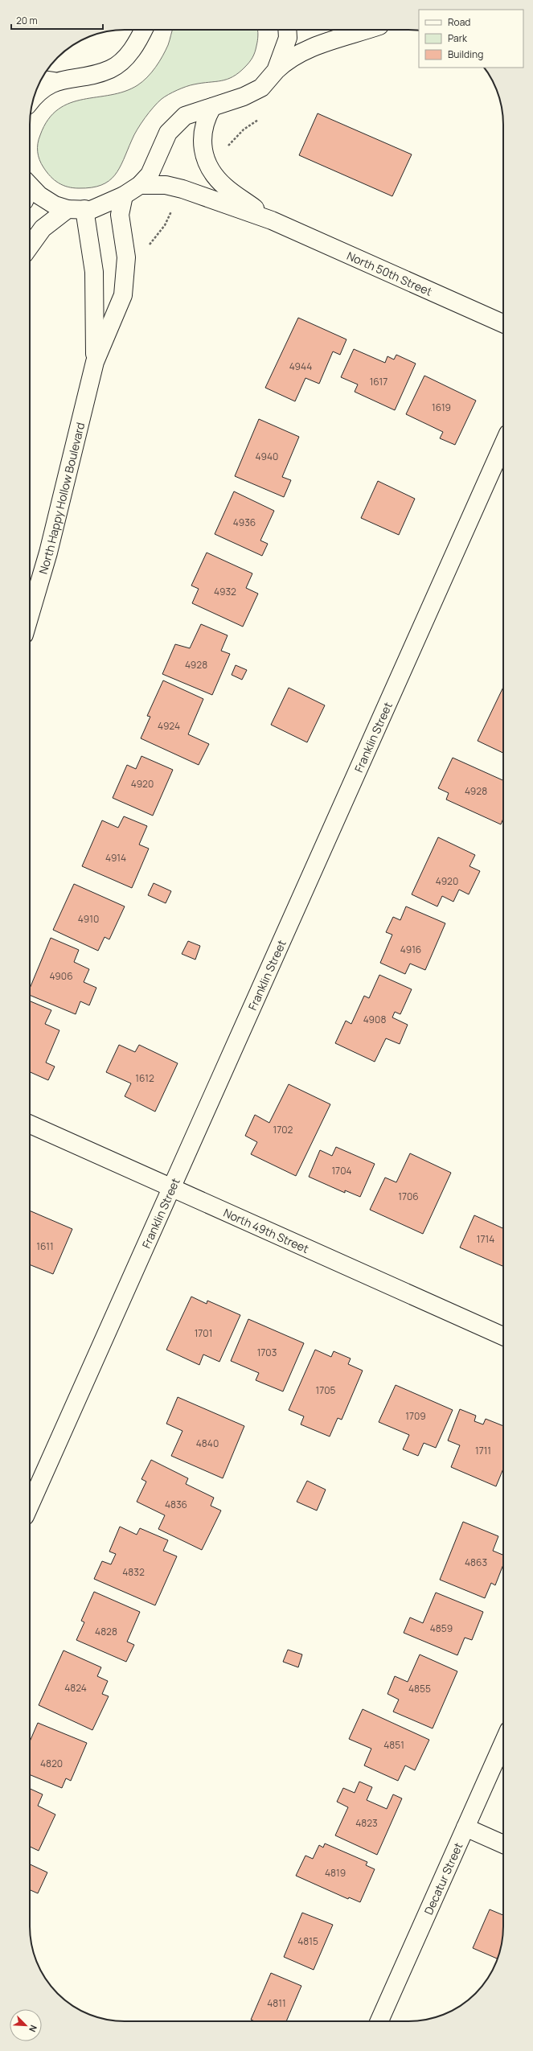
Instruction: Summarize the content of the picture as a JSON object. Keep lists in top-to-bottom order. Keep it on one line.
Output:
{"streets":{"street":["North 50th Street","North Happy Hollow Boulevard","Franklin Street","North 49th Street","Decatur Street"]},"crossings":[["Franklin Street","North 49th Street"]],"house_numbers":["4944","1617","1619","4940","4936","4932","4928","4924","4920","4928","4914","4920","4910","4916","4906","4908","1612","1702","1704","1706","1714","1611","1701","1703","1705","1709","4840","1711","4836","4863","4832","4859","4828","4824","4855","4851","4820","4823","4819","4815","4811"],"legend":["Road","Park","Building"],"scale_bar":"20 m","north":"bottom right"}
